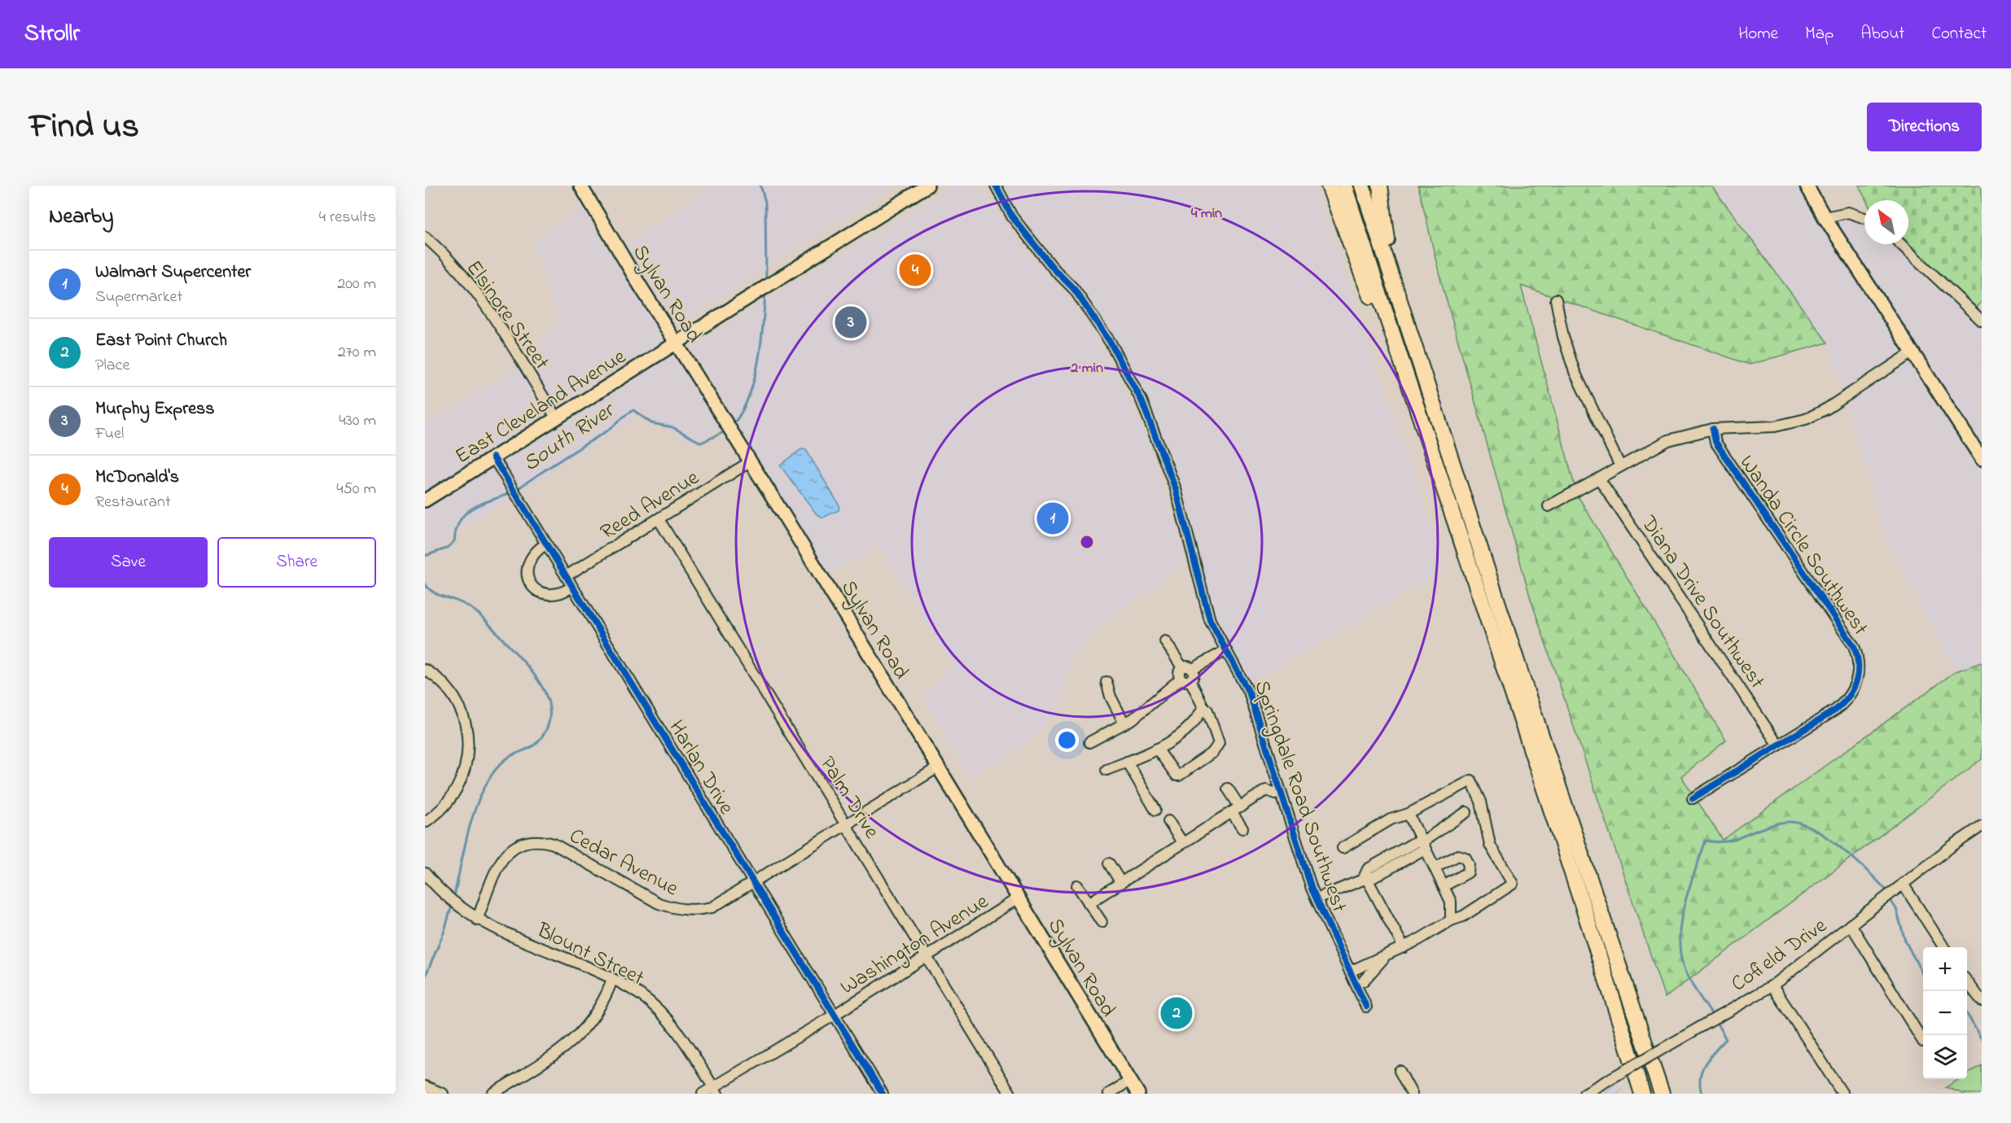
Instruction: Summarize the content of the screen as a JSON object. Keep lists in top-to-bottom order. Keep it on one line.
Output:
{"streets":{"main road":["Sylvan Road","East Cleveland Avenue"],"street":["Elsinore Street","Reed Avenue","Wanda Circle Southwest","Diana Drive Southwest","Harlan Drive","Springdale Road Southwest","Palm Drive","Cedar Avenue","Washington Avenue","Blount Street","Cofield Drive"]},"crossings":[["Sylvan Road","East Cleveland Avenue"],["Sylvan Road","Reed Avenue"],["Sylvan Road","Cedar Avenue"],["Sylvan Road","Washington Avenue"],["Elsinore Street","East Cleveland Avenue"],["East Cleveland Avenue","Harlan Drive"],["Reed Avenue","Harlan Drive"],["Reed Avenue","Palm Drive"],["Wanda Circle Southwest","Diana Drive Southwest"],["Harlan Drive","Cedar Avenue"],["Harlan Drive","Washington Avenue"],["Palm Drive","Cedar Avenue"],["Palm Drive","Washington Avenue"],["Cedar Avenue","Blount Street"],["Washington Avenue","Blount Street"]],"water":["South River"],"north":"top left","page":{"header":"Strollr","nav":["Home","Map","About","Contact"],"title":"Find us","buttons":["Directions",["Save","Share"]],"heading":["Nearby","4 results"],"list":[{"mark":"1","name":"Walmart Supercenter","note":"Supermarket","value":"200 m"},{"mark":"2","name":"East Point Church","note":"Place","value":"270 m"},{"mark":"3","name":"Murphy Express","note":"Fuel","value":"430 m"},{"mark":"4","name":"McDonald's","note":"Restaurant","value":"450 m"}],"pins":["4","3","1","2"],"map_buttons":["+","−"]},"rings":["4 min","2 min"]}
